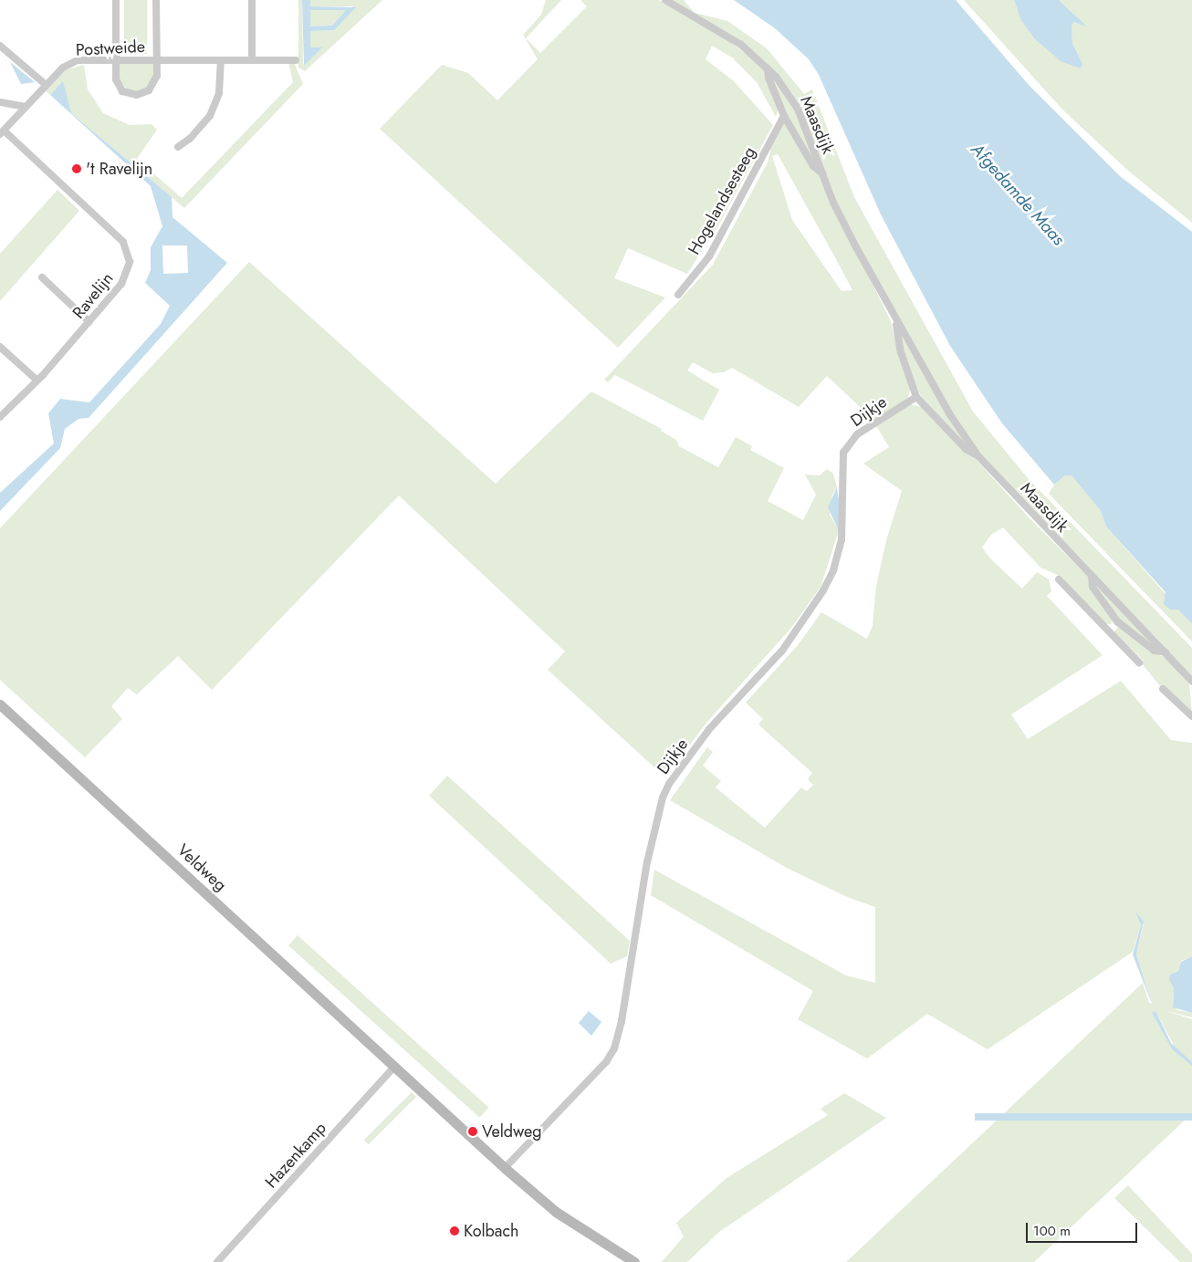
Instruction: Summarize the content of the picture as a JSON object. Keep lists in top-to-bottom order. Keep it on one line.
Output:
{"streets":{"street":["Postweide","Maasdijk","Hogelandsesteeg","Ravelijn","Dijkje","Veldweg","Hazenkamp"]},"crossings":[["Postweide","Ravelijn"],["Maasdijk","Hogelandsesteeg"],["Maasdijk","Dijkje"],["Dijkje","Veldweg"],["Veldweg","Hazenkamp"]],"water":["Afgedamde Maas"],"places":["'t Ravelijn","Veldweg","Kolbach"],"scale_bar":"100 m"}
